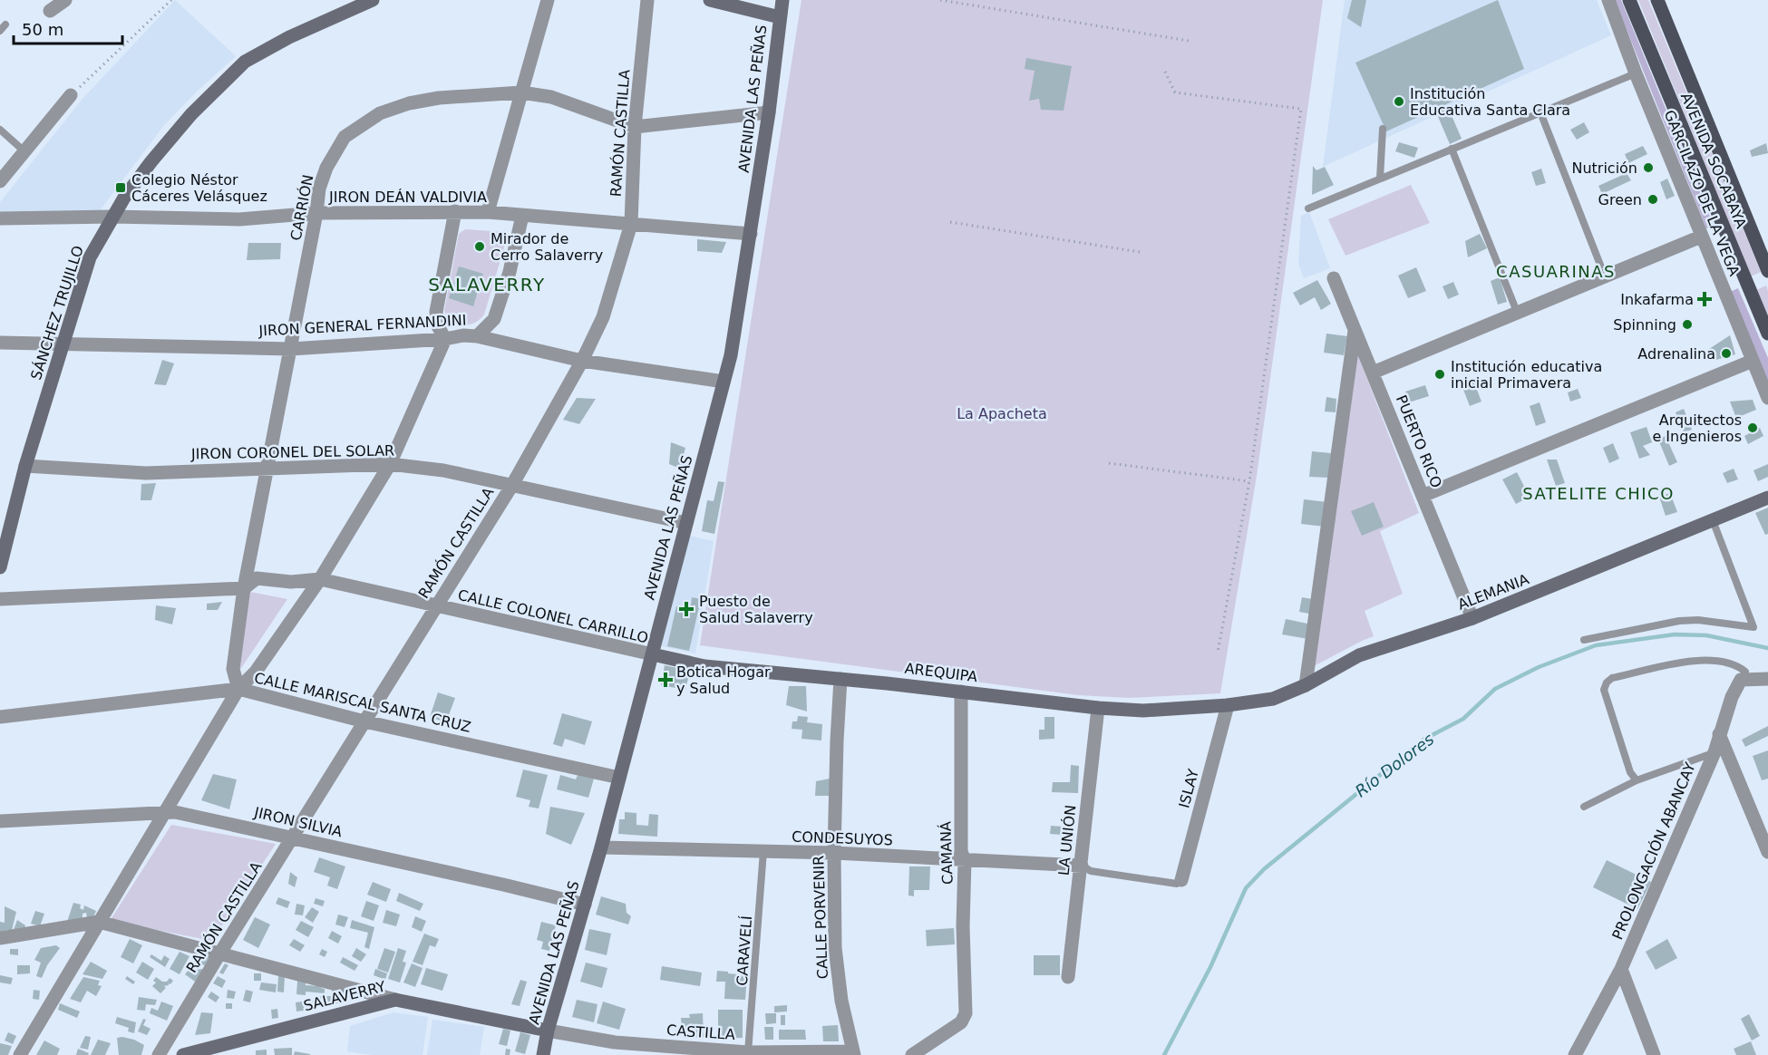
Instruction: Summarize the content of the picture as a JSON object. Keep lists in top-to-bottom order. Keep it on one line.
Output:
{"streets":{"main road":["AVENIDA SOCABAYA"],"street":["AVENIDA LAS PEÑAS","RAMÓN CASTILLA","GARCILAZO DE LA VEGA","JIRON DEÁN VALDIVIA","CARRIÓN","SÁNCHEZ TRUJILLO","JIRON GENERAL FERNANDINI","PUERTO RICO","JIRON CORONEL DEL SOLAR","ALEMANIA","CALLE COLONEL CARRILLO","AREQUIPA","CALLE MARISCAL SANTA CRUZ","ISLAY","JIRON SILVIA","CONDESUYOS","LA UNIÓN","PROLONGACIÓN ABANCAY","CAMANÁ","CALLE PORVENIR","SALAVERRY","CASTILLA"],"lane":["CARAVELÍ"]},"crossings":[["AVENIDA LAS PEÑAS","JIRON DEÁN VALDIVIA"],["AVENIDA LAS PEÑAS","CARRIÓN"],["AVENIDA LAS PEÑAS","JIRON GENERAL FERNANDINI"],["AVENIDA LAS PEÑAS","JIRON CORONEL DEL SOLAR"],["AVENIDA LAS PEÑAS","CALLE COLONEL CARRILLO"],["AVENIDA LAS PEÑAS","AREQUIPA"],["AVENIDA LAS PEÑAS","CALLE MARISCAL SANTA CRUZ"],["AVENIDA LAS PEÑAS","JIRON SILVIA"],["AVENIDA LAS PEÑAS","CONDESUYOS"],["AVENIDA LAS PEÑAS","SALAVERRY"],["AVENIDA LAS PEÑAS","CASTILLA"],["RAMÓN CASTILLA","JIRON DEÁN VALDIVIA"],["RAMÓN CASTILLA","CARRIÓN"],["RAMÓN CASTILLA","JIRON GENERAL FERNANDINI"],["RAMÓN CASTILLA","JIRON CORONEL DEL SOLAR"],["RAMÓN CASTILLA","CALLE COLONEL CARRILLO"],["RAMÓN CASTILLA","CALLE MARISCAL SANTA CRUZ"],["RAMÓN CASTILLA","JIRON SILVIA"],["JIRON DEÁN VALDIVIA","CARRIÓN"],["JIRON DEÁN VALDIVIA","SÁNCHEZ TRUJILLO"],["CARRIÓN","JIRON GENERAL FERNANDINI"],["CARRIÓN","JIRON CORONEL DEL SOLAR"],["CARRIÓN","CALLE COLONEL CARRILLO"],["CARRIÓN","CALLE MARISCAL SANTA CRUZ"],["SÁNCHEZ TRUJILLO","JIRON GENERAL FERNANDINI"],["SÁNCHEZ TRUJILLO","JIRON CORONEL DEL SOLAR"],["PUERTO RICO","ALEMANIA"],["ALEMANIA","AREQUIPA"],["ALEMANIA","ISLAY"],["CALLE COLONEL CARRILLO","AREQUIPA"],["AREQUIPA","ISLAY"],["AREQUIPA","LA UNIÓN"],["AREQUIPA","CAMANÁ"],["AREQUIPA","CALLE PORVENIR"],["CONDESUYOS","LA UNIÓN"],["CONDESUYOS","CAMANÁ"],["CONDESUYOS","CALLE PORVENIR"],["CONDESUYOS","CARAVELÍ"],["CALLE PORVENIR","CASTILLA"],["CARAVELÍ","CASTILLA"],["SALAVERRY","CASTILLA"]],"districts":["CASUARINAS","SALAVERRY","SATELITE CHICO"],"water":["Río Dolores"],"parks":["La Apacheta"],"places":{"other":["Institución Educativa Santa Clara","Nutrición","Green","Mirador de Cerro Salaverry","Spinning","Adrenalina","Institución educativa inicial Primavera","Arquitectos e Ingenieros"],"transit":["Colegio Néstor Cáceres Velásquez"],"health":["Inkafarma","Puesto de Salud Salaverry","Botica Hogar y Salud"]},"scale_bar":"50 m"}
